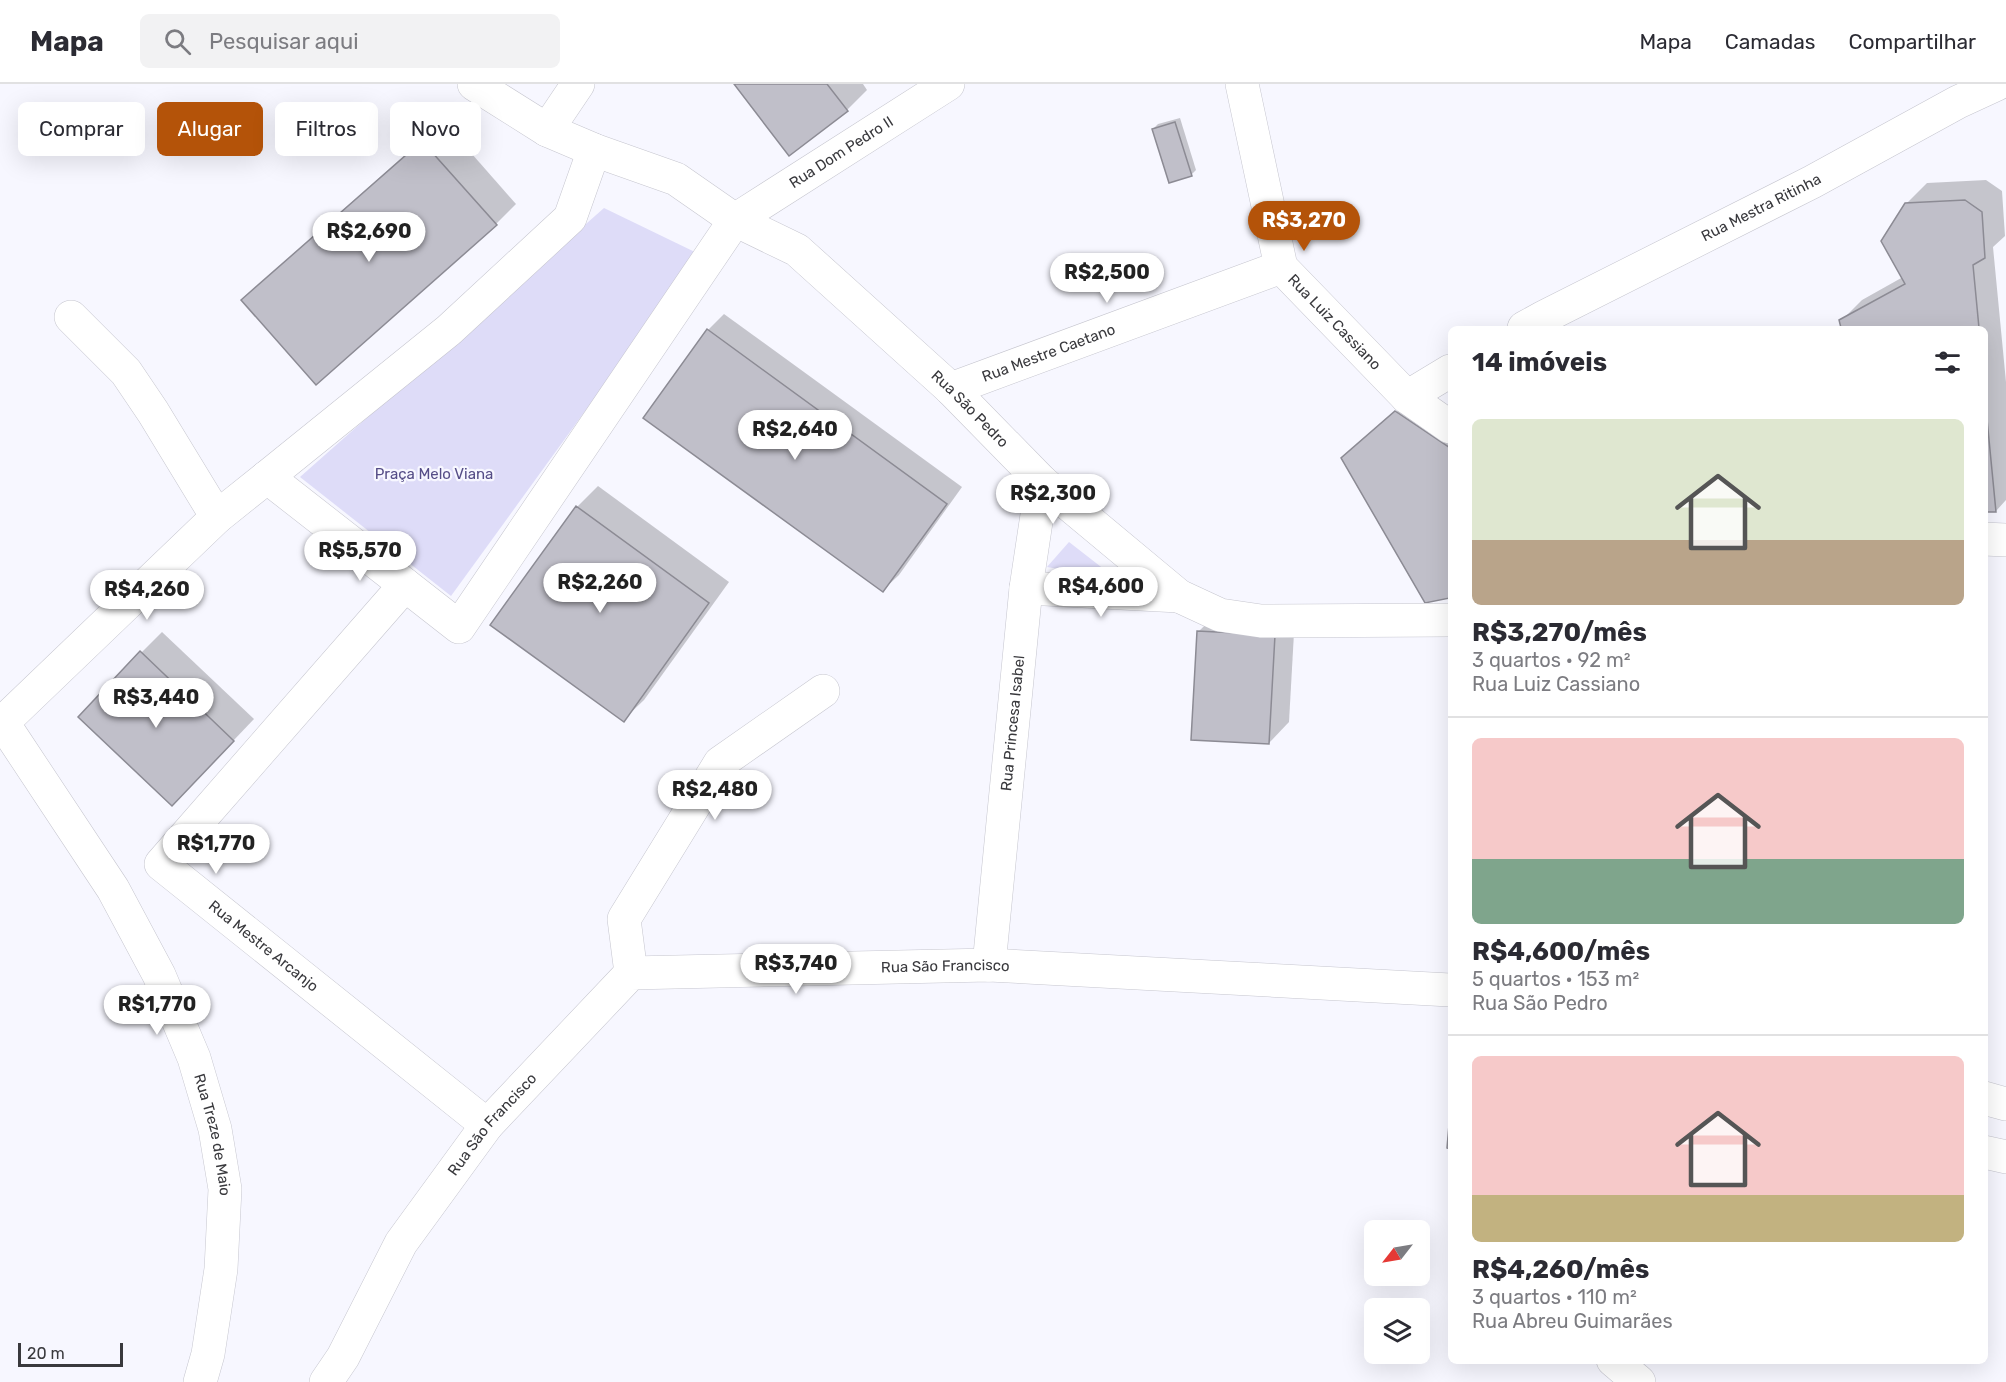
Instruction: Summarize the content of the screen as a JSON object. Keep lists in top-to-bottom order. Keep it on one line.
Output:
{"streets":{"street":["Rua Dom Pedro II","Rua Mestra Ritinha","Rua Luiz Cassiano","Rua Mestre Caetano","Rua São Pedro","Rua Princesa Isabel","Rua Mestre Arcanjo","Rua São Francisco","Rua Treze de Maio"]},"crossings":[["Rua Dom Pedro II","Rua São Pedro"],["Rua Luiz Cassiano","Rua Mestre Caetano"],["Rua Mestre Caetano","Rua São Pedro"],["Rua São Pedro","Rua Princesa Isabel"],["Rua Princesa Isabel","Rua São Francisco"],["Rua Mestre Arcanjo","Rua São Francisco"]],"parks":["Praça Melo Viana"],"scale_bar":"20 m","north":"bottom left","page":{"header":"Mapa","search":"Pesquisar aqui","nav":["Mapa","Camadas","Compartilhar"],"chip":["Comprar","Alugar","Filtros","Novo"],"price":["R$3,270","R$2,690","R$2,500","R$2,640","R$2,300","R$5,570","R$2,260","R$4,600","R$4,260","R$3,440","R$2,480","R$1,770","R$3,740","R$1,770"],"heading":"14 imóveis","list":[{"name":"R$3,270/mês","note":"3 quartos · 92 m² · Rua Luiz Cassiano"},{"name":"R$4,600/mês","note":"5 quartos · 153 m² · Rua São Pedro"},{"name":"R$4,260/mês","note":"3 quartos · 110 m² · Rua Abreu Guimarães"}],"scale":"20 m"}}
